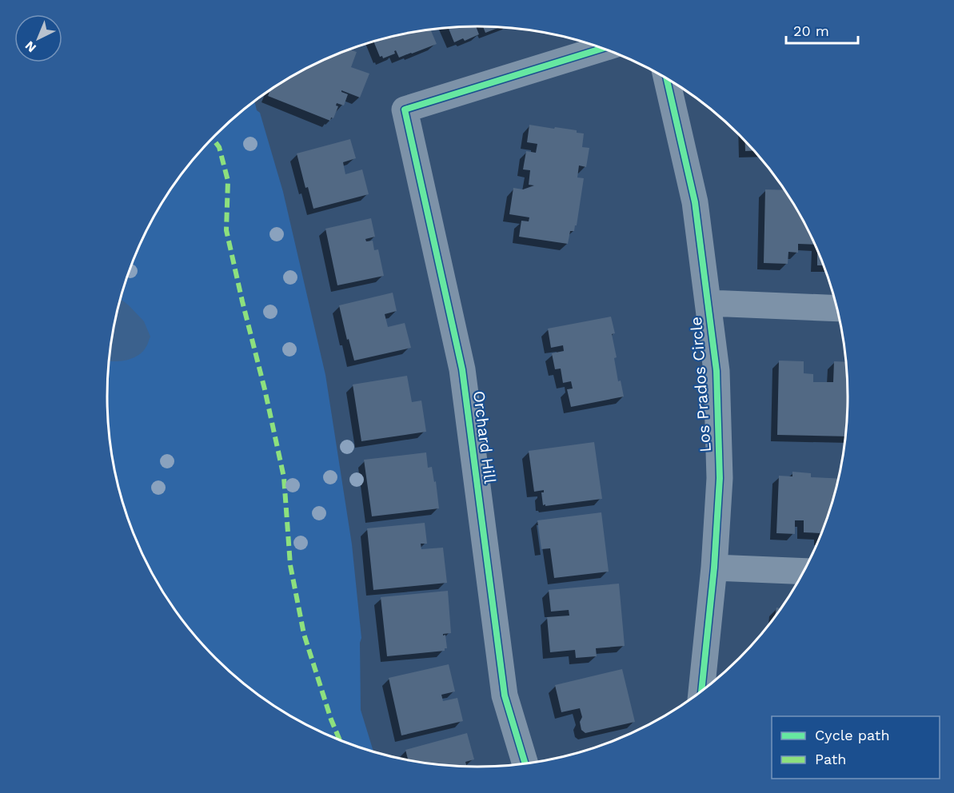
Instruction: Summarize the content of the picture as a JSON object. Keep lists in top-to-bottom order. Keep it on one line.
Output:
{"streets":{"street":["Los Prados Circle","Orchard Hill"]},"legend":["Cycle path","Path"],"scale_bar":"20 m","north":"bottom left"}
